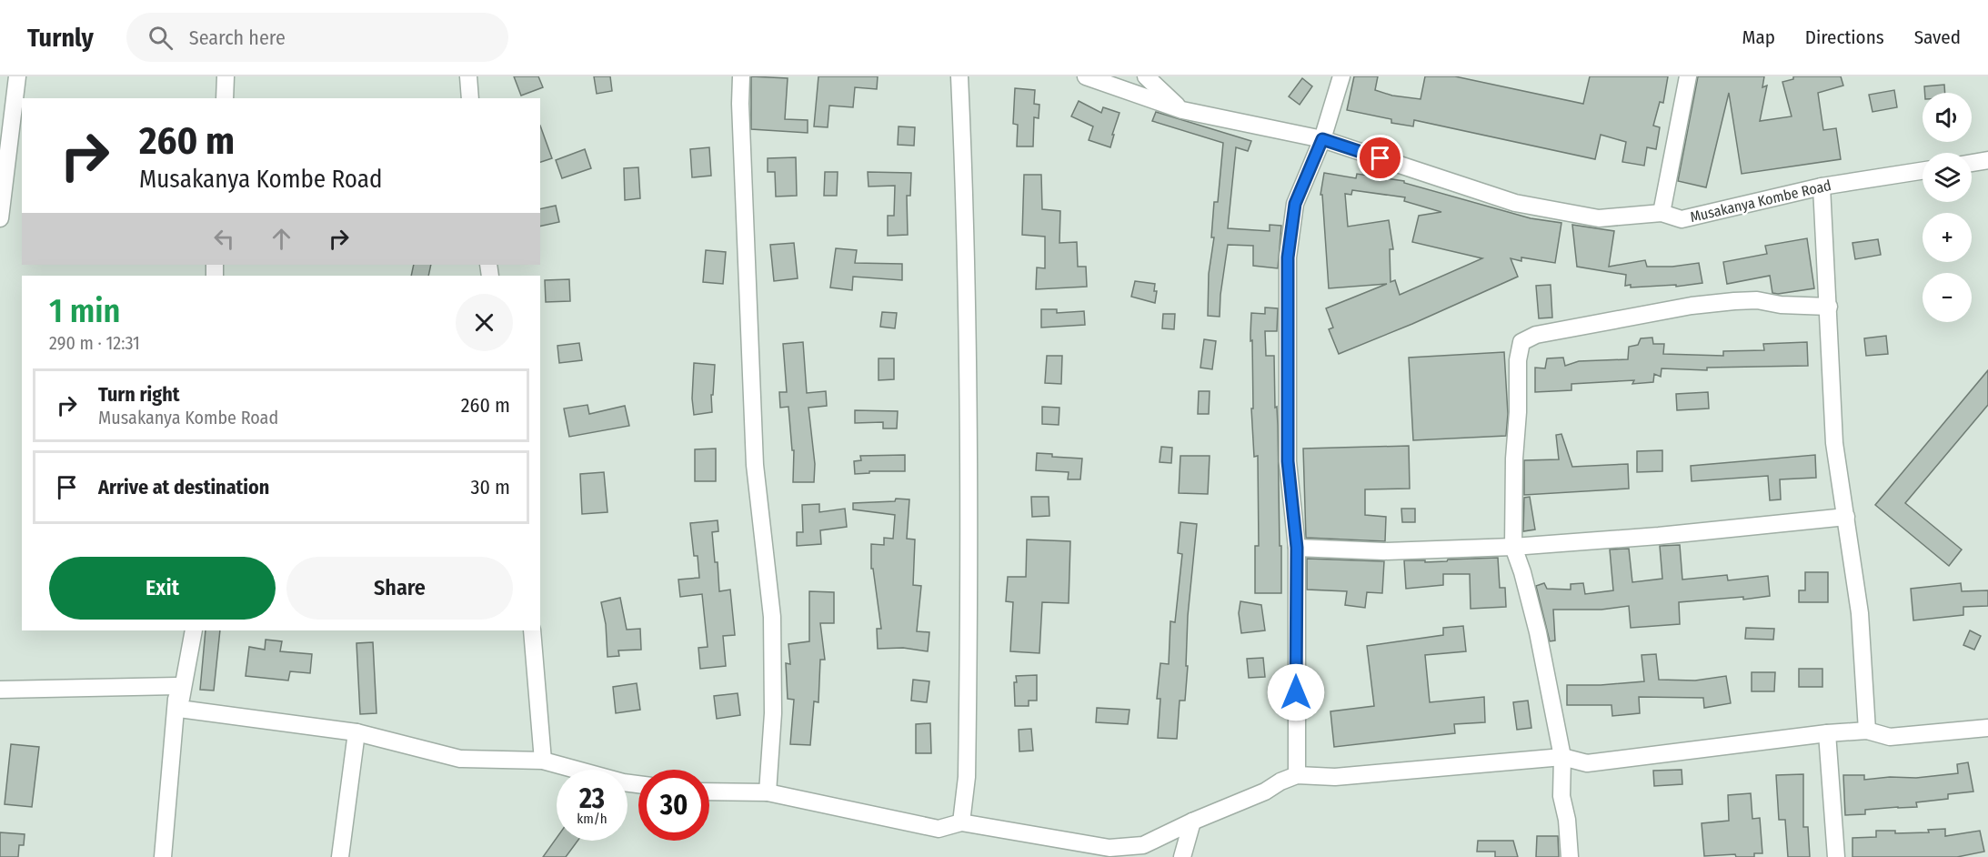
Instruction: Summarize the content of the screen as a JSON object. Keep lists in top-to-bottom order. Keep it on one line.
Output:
{"streets":{"street":["Musakanya Kombe Road"]},"page":{"header":"Turnly","search":"Search here","nav":["Map","Directions","Saved"],"map_buttons":["+","−"],"turn":["260 m","Musakanya Kombe Road"],"heading":["1 min","290 m · 12:31"],"list":[{"name":"Turn right","note":"Musakanya Kombe Road","value":"260 m"},{"name":"Arrive at destination","value":"30 m"}],"buttons":["Exit","Share"],"speed":"23 km/h","limit":"30"}}
